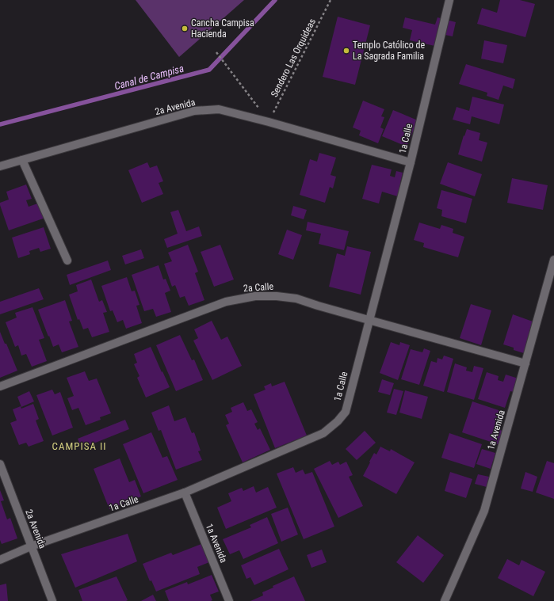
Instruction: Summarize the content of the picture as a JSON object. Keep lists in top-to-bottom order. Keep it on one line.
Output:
{"streets":{"street":["2a Avenida","1a Calle","2a Calle","1a Avenida"],"path":["Sendero Las Orquideas"]},"crossings":[["Sendero Las Orquideas","2a Avenida"],["2a Avenida","1a Calle"],["1a Calle","2a Calle"],["1a Calle","1a Avenida"],["2a Calle","1a Avenida"]],"districts":["CAMPISA II"],"water":["Canal de Campisa"],"places":["Cancha Campisa Hacienda","Templo Católico de La Sagrada Familia"]}
